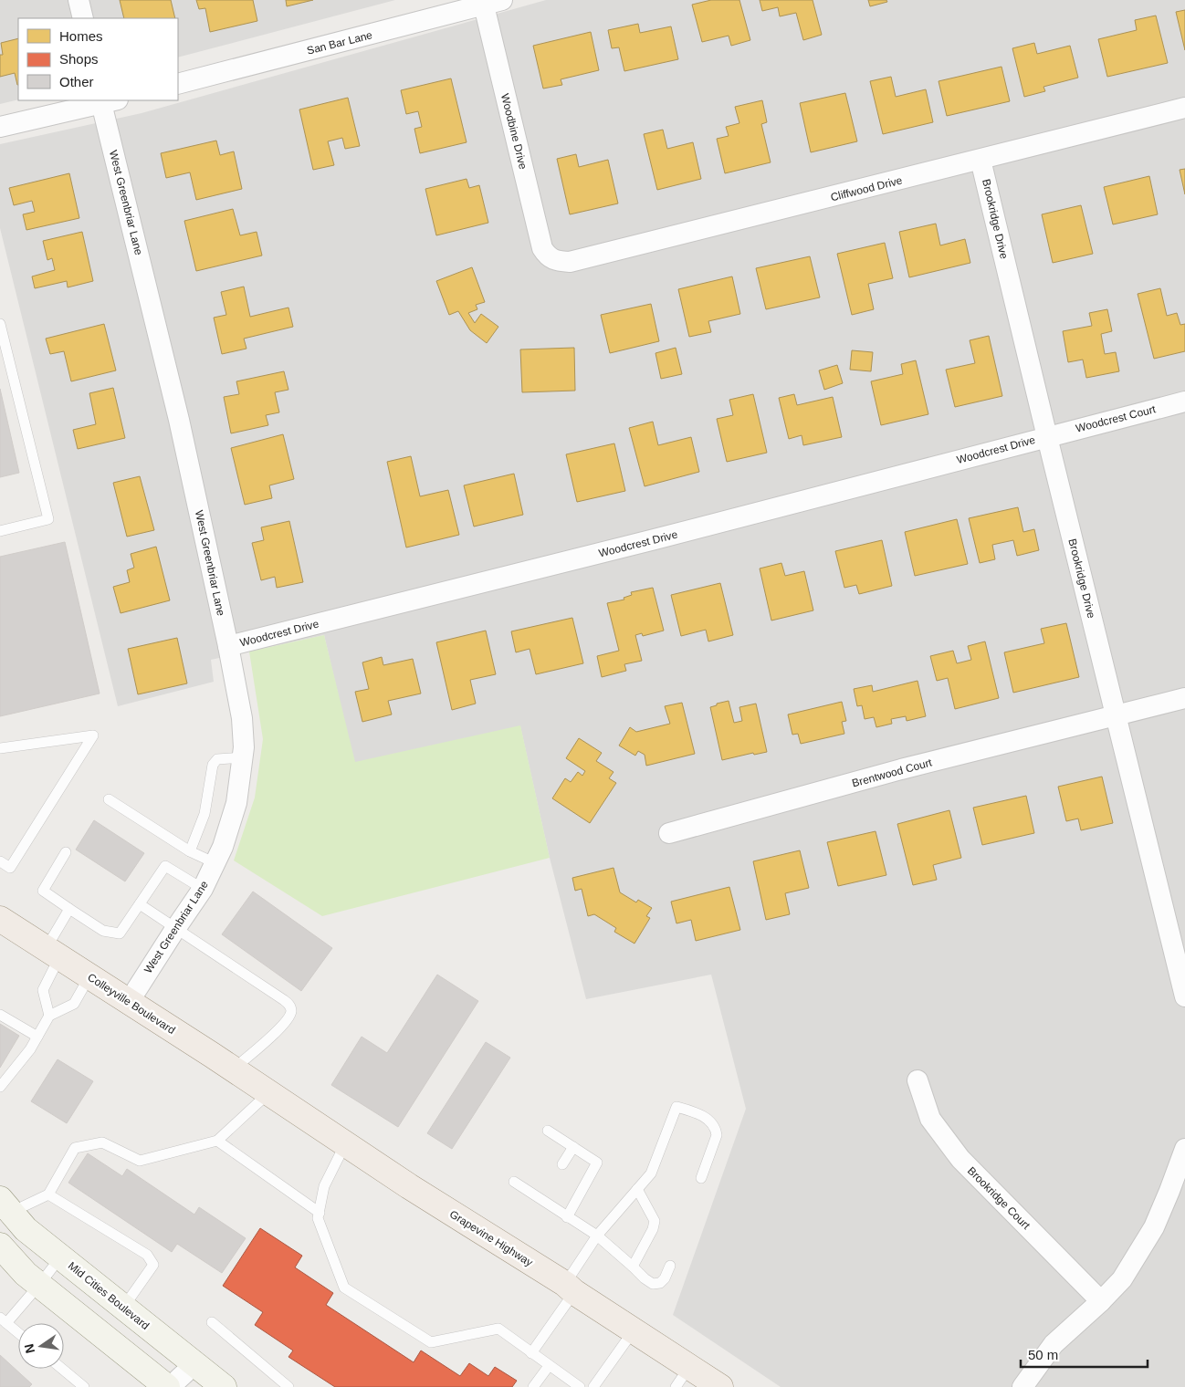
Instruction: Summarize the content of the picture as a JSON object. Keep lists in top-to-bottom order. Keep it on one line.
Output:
{"streets":{"main road":["Colleyville Boulevard","Grapevine Highway","Mid Cities Boulevard"],"street":["San Bar Lane","Woodbine Drive","Cliffwood Drive","West Greenbriar Lane","Brookridge Drive","Woodcrest Court","Woodcrest Drive","Brentwood Court","Brookridge Court"]},"crossings":[["San Bar Lane","Woodbine Drive"],["Woodbine Drive","Cliffwood Drive"],["Cliffwood Drive","Brookridge Drive"],["West Greenbriar Lane","Woodcrest Drive"],["West Greenbriar Lane","Colleyville Boulevard"],["Brookridge Drive","Woodcrest Court"],["Brookridge Drive","Woodcrest Drive"],["Brookridge Drive","Brentwood Court"],["Woodcrest Court","Woodcrest Drive"],["Colleyville Boulevard","Grapevine Highway"]],"legend":["Homes","Shops","Other"],"scale_bar":"50 m","north":"left"}
